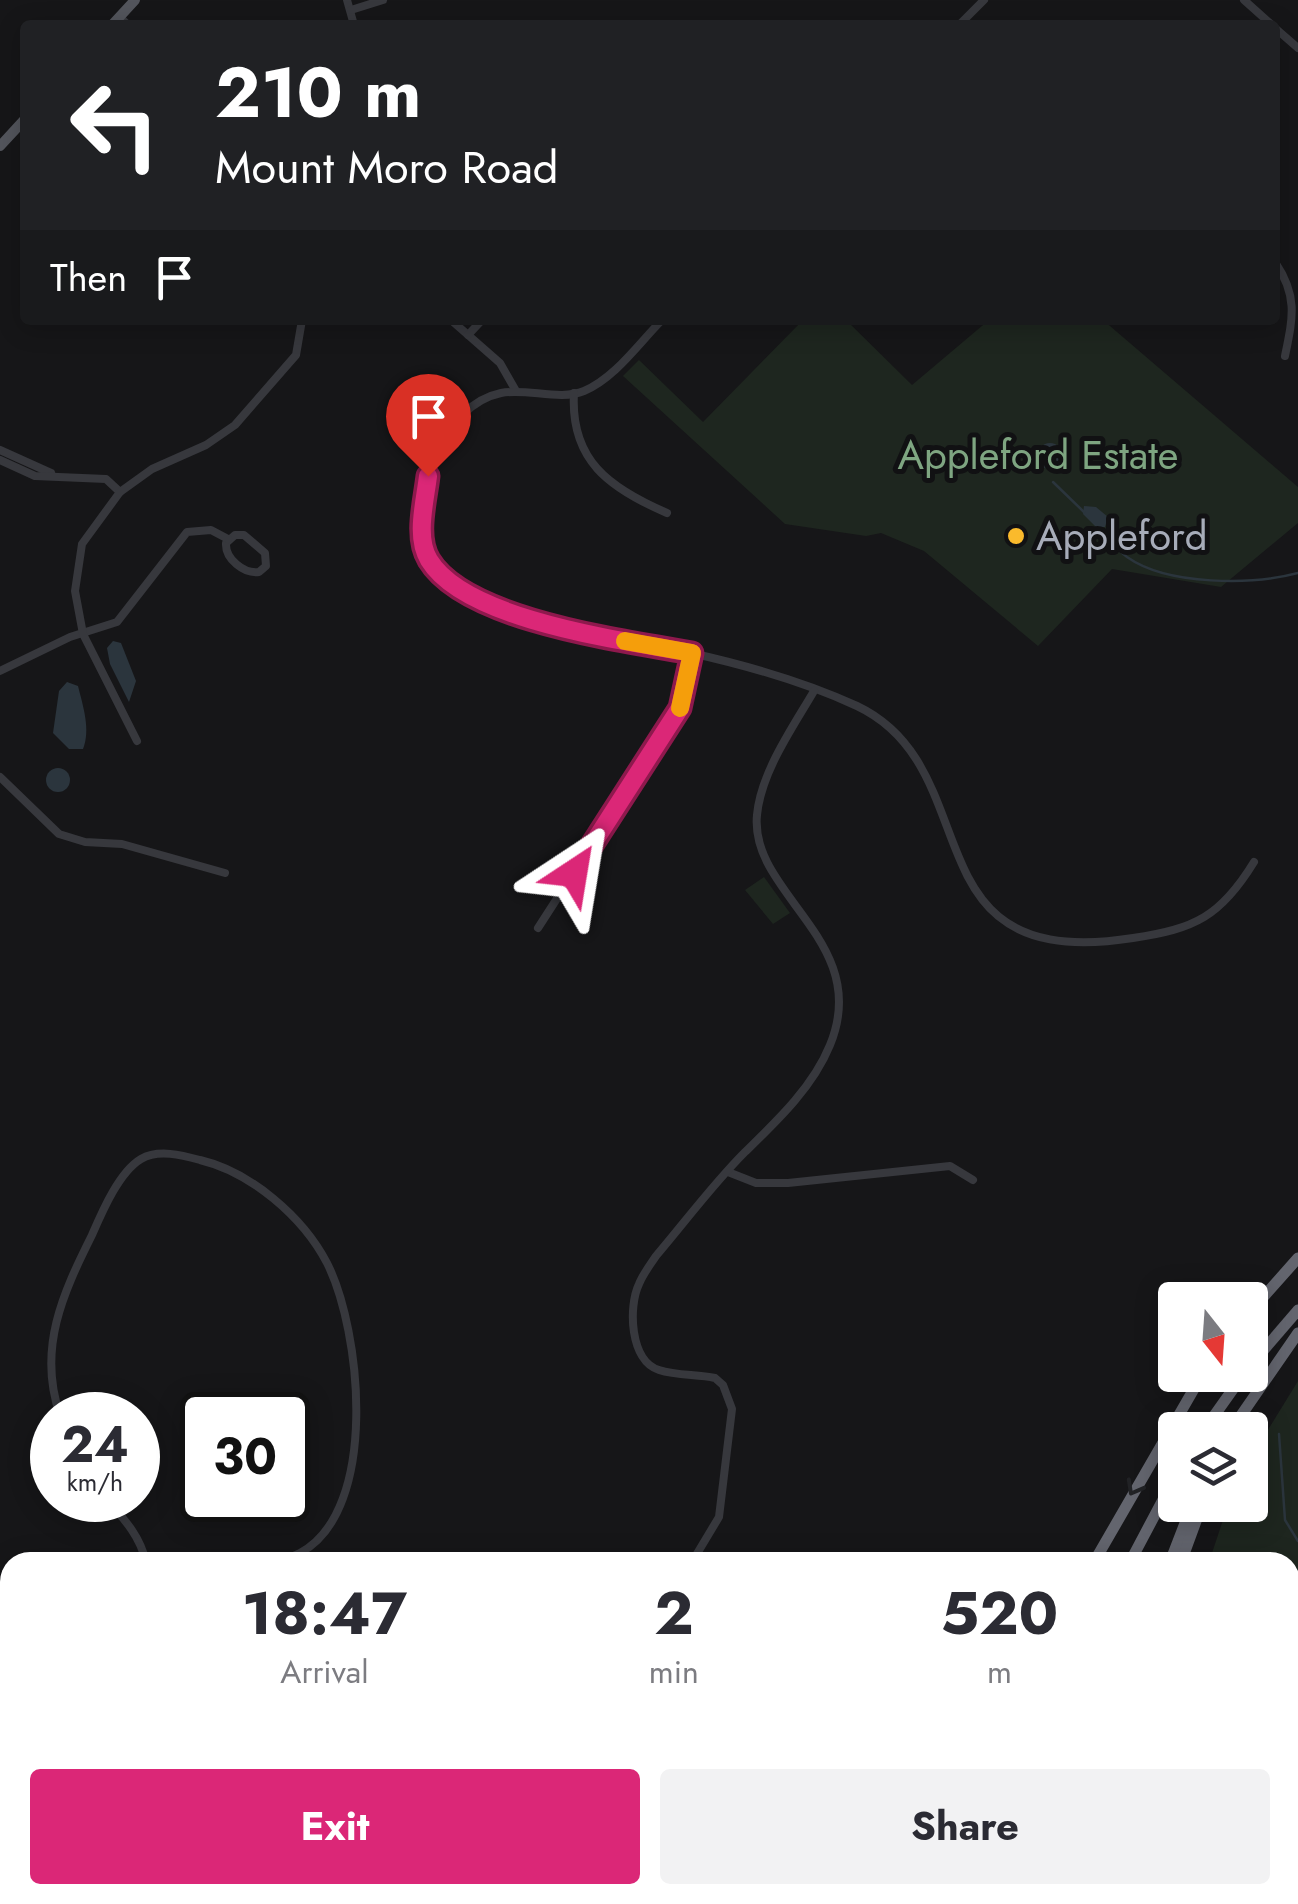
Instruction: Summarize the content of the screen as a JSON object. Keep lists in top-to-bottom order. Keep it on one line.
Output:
{"parks":["Appleford Estate"],"places":["Appleford"],"north":"bottom","page":{"turn":["210 m","Mount Moro Road"],"then":"Then","speed":"24 km/h","limit":"30","eta":["18:47","Arrival","2","min","520","m"],"buttons":["Exit","Share"]}}
